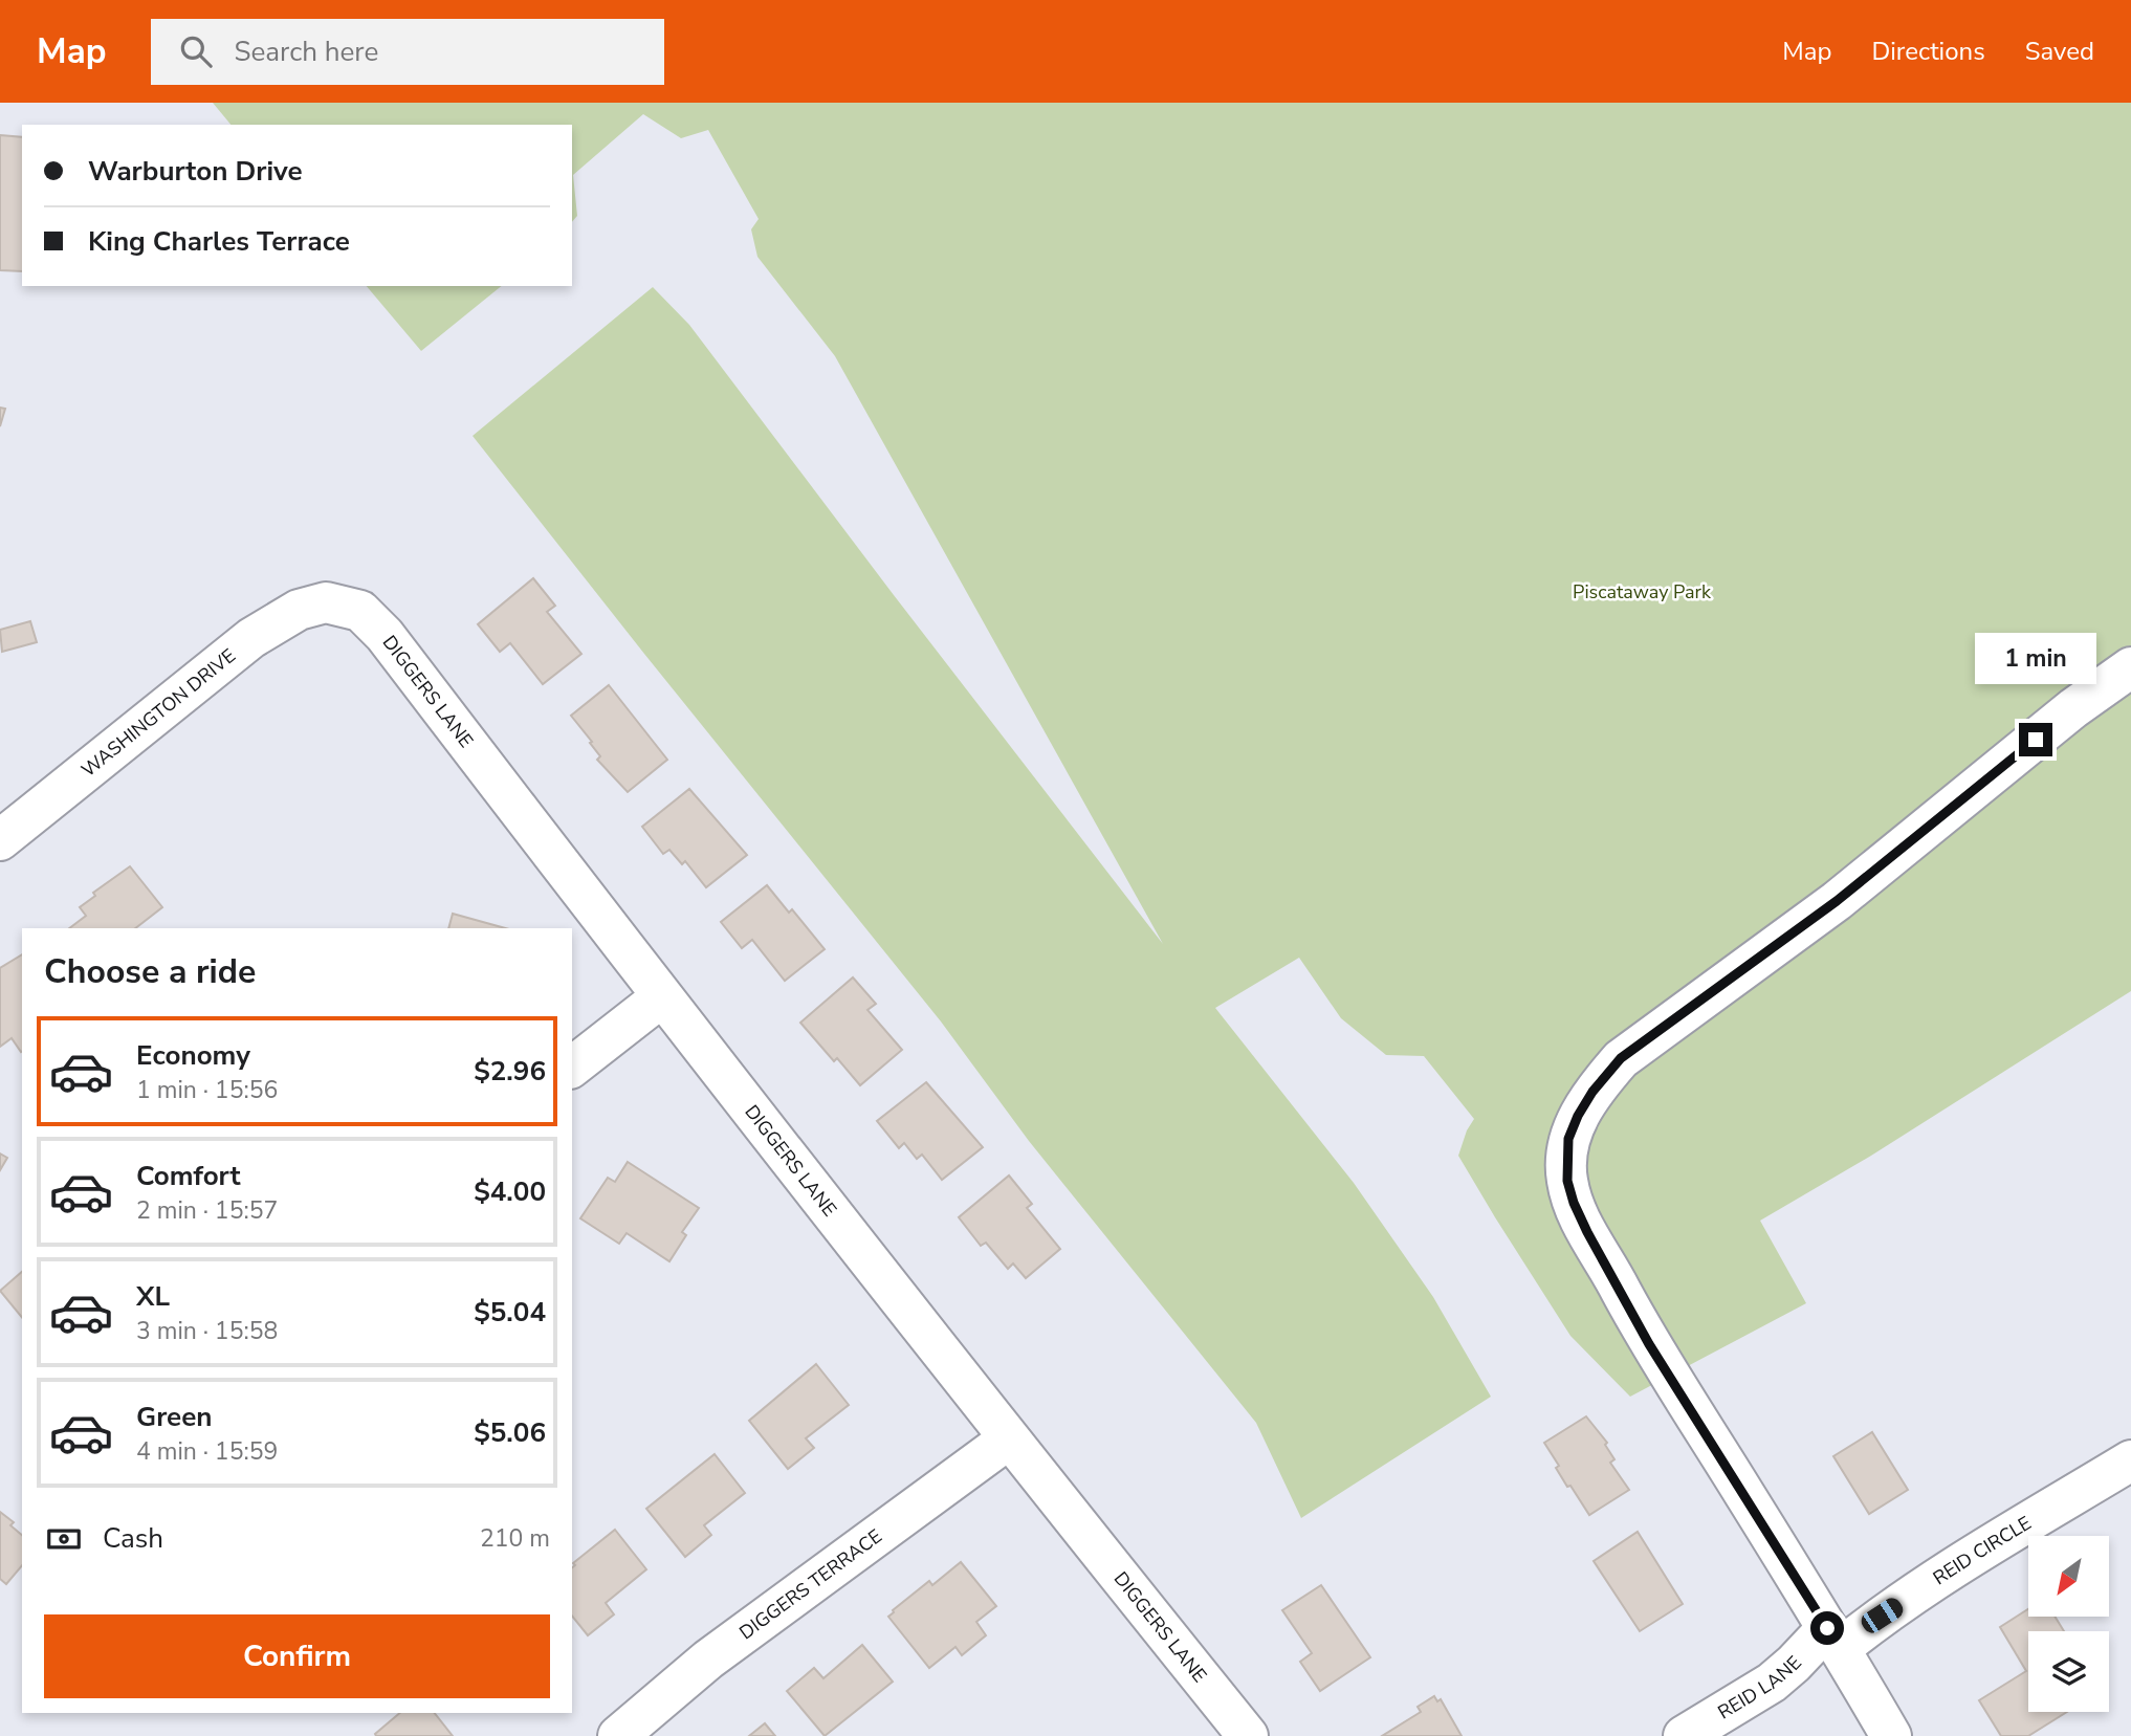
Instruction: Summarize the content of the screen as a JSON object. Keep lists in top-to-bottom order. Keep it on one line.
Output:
{"streets":{"street":["DIGGERS LANE","WASHINGTON DRIVE","REID CIRCLE","DIGGERS TERRACE","REID LANE"]},"crossings":[["DIGGERS LANE","WASHINGTON DRIVE"],["DIGGERS LANE","DIGGERS TERRACE"],["REID CIRCLE","REID LANE"]],"parks":["Piscataway Park"],"north":"bottom left","page":{"header":"Map","search":"Search here","nav":["Map","Directions","Saved"],"banner":["Warburton Drive","King Charles Terrace"],"bubble":"1 min","heading":"Choose a ride","list":[{"name":"Economy","note":"1 min · 15:56","value":"$2.96"},{"name":"Comfort","note":"2 min · 15:57","value":"$4.00"},{"name":"XL","note":"3 min · 15:58","value":"$5.04"},{"name":"Green","note":"4 min · 15:59","value":"$5.06"}],"pay":["Cash","210 m"],"buttons":"Confirm"}}
